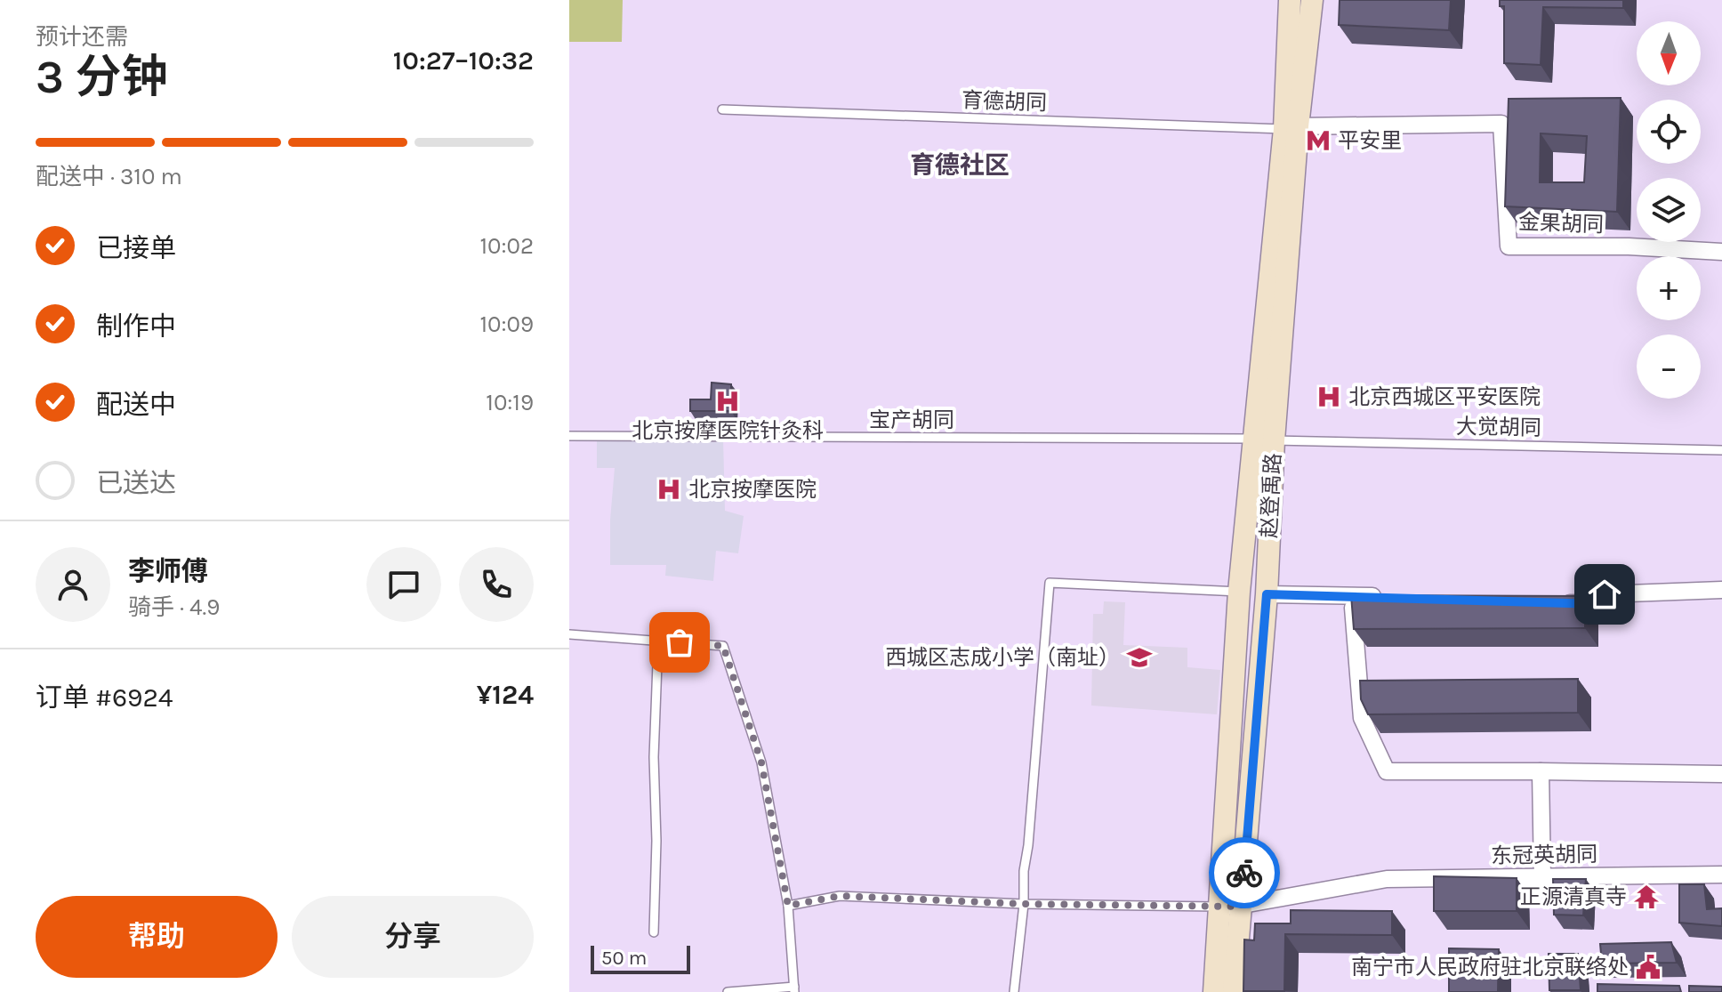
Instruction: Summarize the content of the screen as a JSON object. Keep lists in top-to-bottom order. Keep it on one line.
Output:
{"streets":{"main road":["赵登禹路"],"street":["金果胡同","东冠英胡同"],"lane":["育德胡同","宝产胡同","大觉胡同"]},"crossings":[["育德胡同","金果胡同"],["育德胡同","赵登禹路"],["金果胡同","赵登禹路"],["宝产胡同","大觉胡同"],["宝产胡同","赵登禹路"],["大觉胡同","赵登禹路"],["赵登禹路","东冠英胡同"]],"districts":["育德社区"],"places":{"metro station":["平安里"],"hospital":["北京西城区平安医院","北京按摩医院针灸科","北京按摩医院"],"school or university":["西城区志成小学（南址）"],"temple":["正源清真寺"],"public building":["南宁市人民政府驻北京联络处"]},"scale_bar":"50 m","north":"bottom","page":{"heading":["3 分钟","预计还需","10:27–10:32"],"panel":["李师傅","骑手 · 4.9","订单 #6924","¥124"],"map_buttons":["+","−"],"bar":"配送中 · 310 m","list":[["已接单","10:02"],["制作中","10:09"],["配送中","10:19"],"已送达"],"buttons":["帮助","分享"],"scale":"50 m"}}
